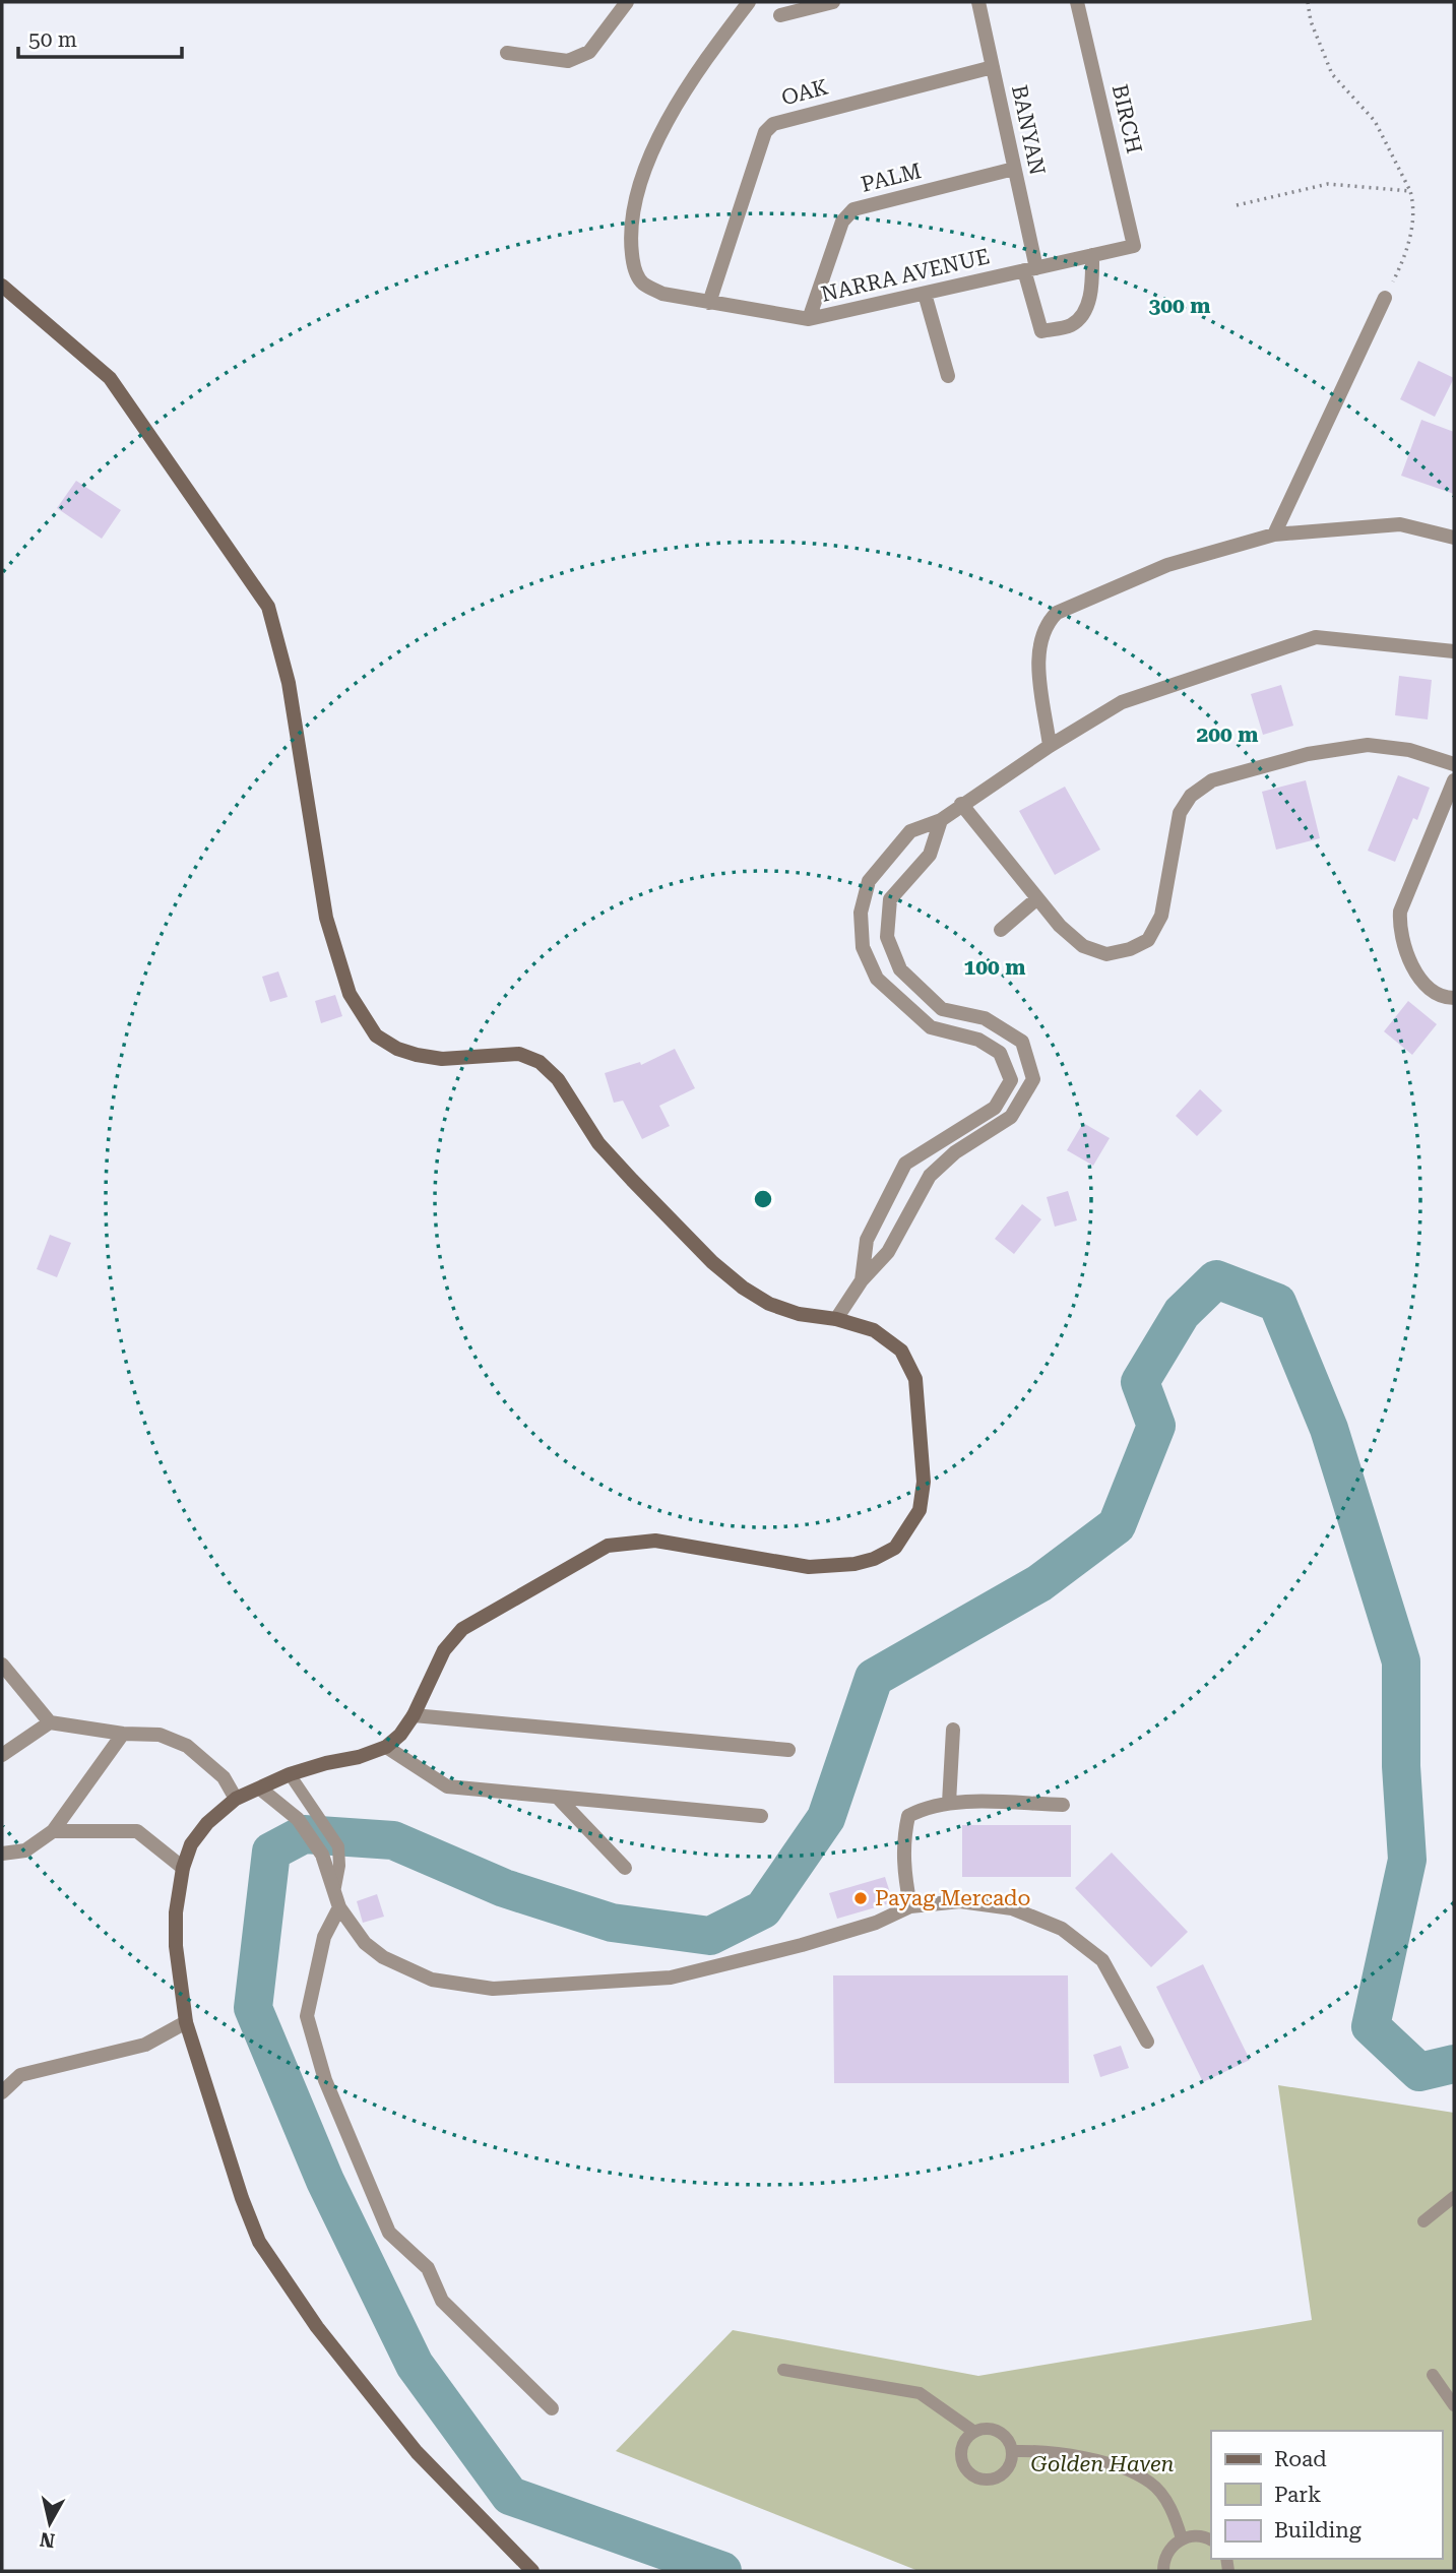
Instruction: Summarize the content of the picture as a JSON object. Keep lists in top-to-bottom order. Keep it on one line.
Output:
{"streets":{"street":["OAK","BIRCH","BANYAN","PALM","NARRA AVENUE"]},"crossings":[["OAK","BANYAN"],["OAK","NARRA AVENUE"],["BIRCH","NARRA AVENUE"],["BANYAN","PALM"],["BANYAN","NARRA AVENUE"],["PALM","NARRA AVENUE"]],"parks":["Golden Haven"],"places":["Payag Mercado"],"legend":["Road","Park","Building"],"scale_bar":"50 m","north":"bottom","rings":["300 m","200 m","100 m"]}
